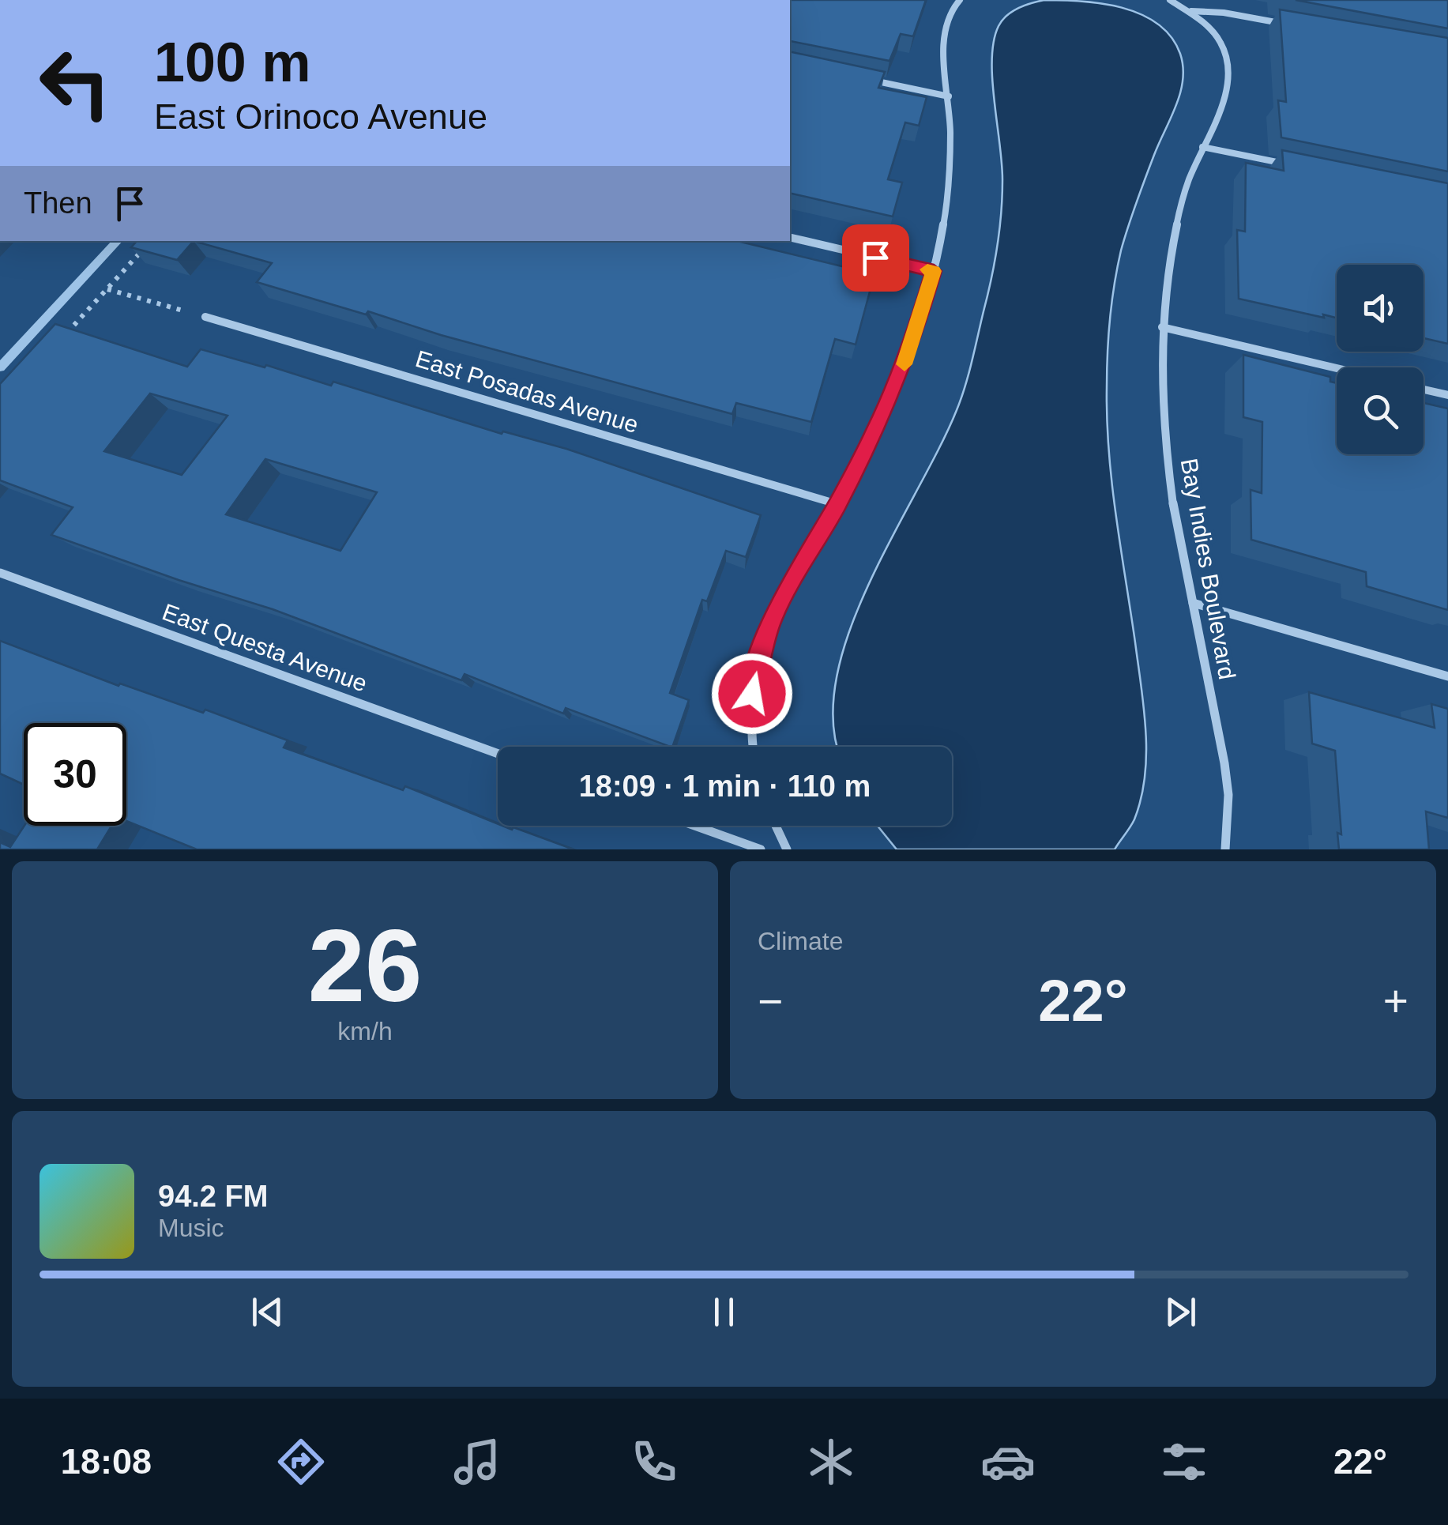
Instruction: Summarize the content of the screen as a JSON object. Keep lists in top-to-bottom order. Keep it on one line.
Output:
{"streets":{"street":["East Posadas Avenue","Bay Indies Boulevard","East Questa Avenue"]},"page":{"turn":["100 m","East Orinoco Avenue"],"then":"Then","limit":"30","trip":"18:09 · 1 min · 110 m","tile":[["26","km/h"],"Climate"],"heat":["−","22°","+"],"song":["94.2 FM","Music"],"tabs":["18:08","22°"]}}
